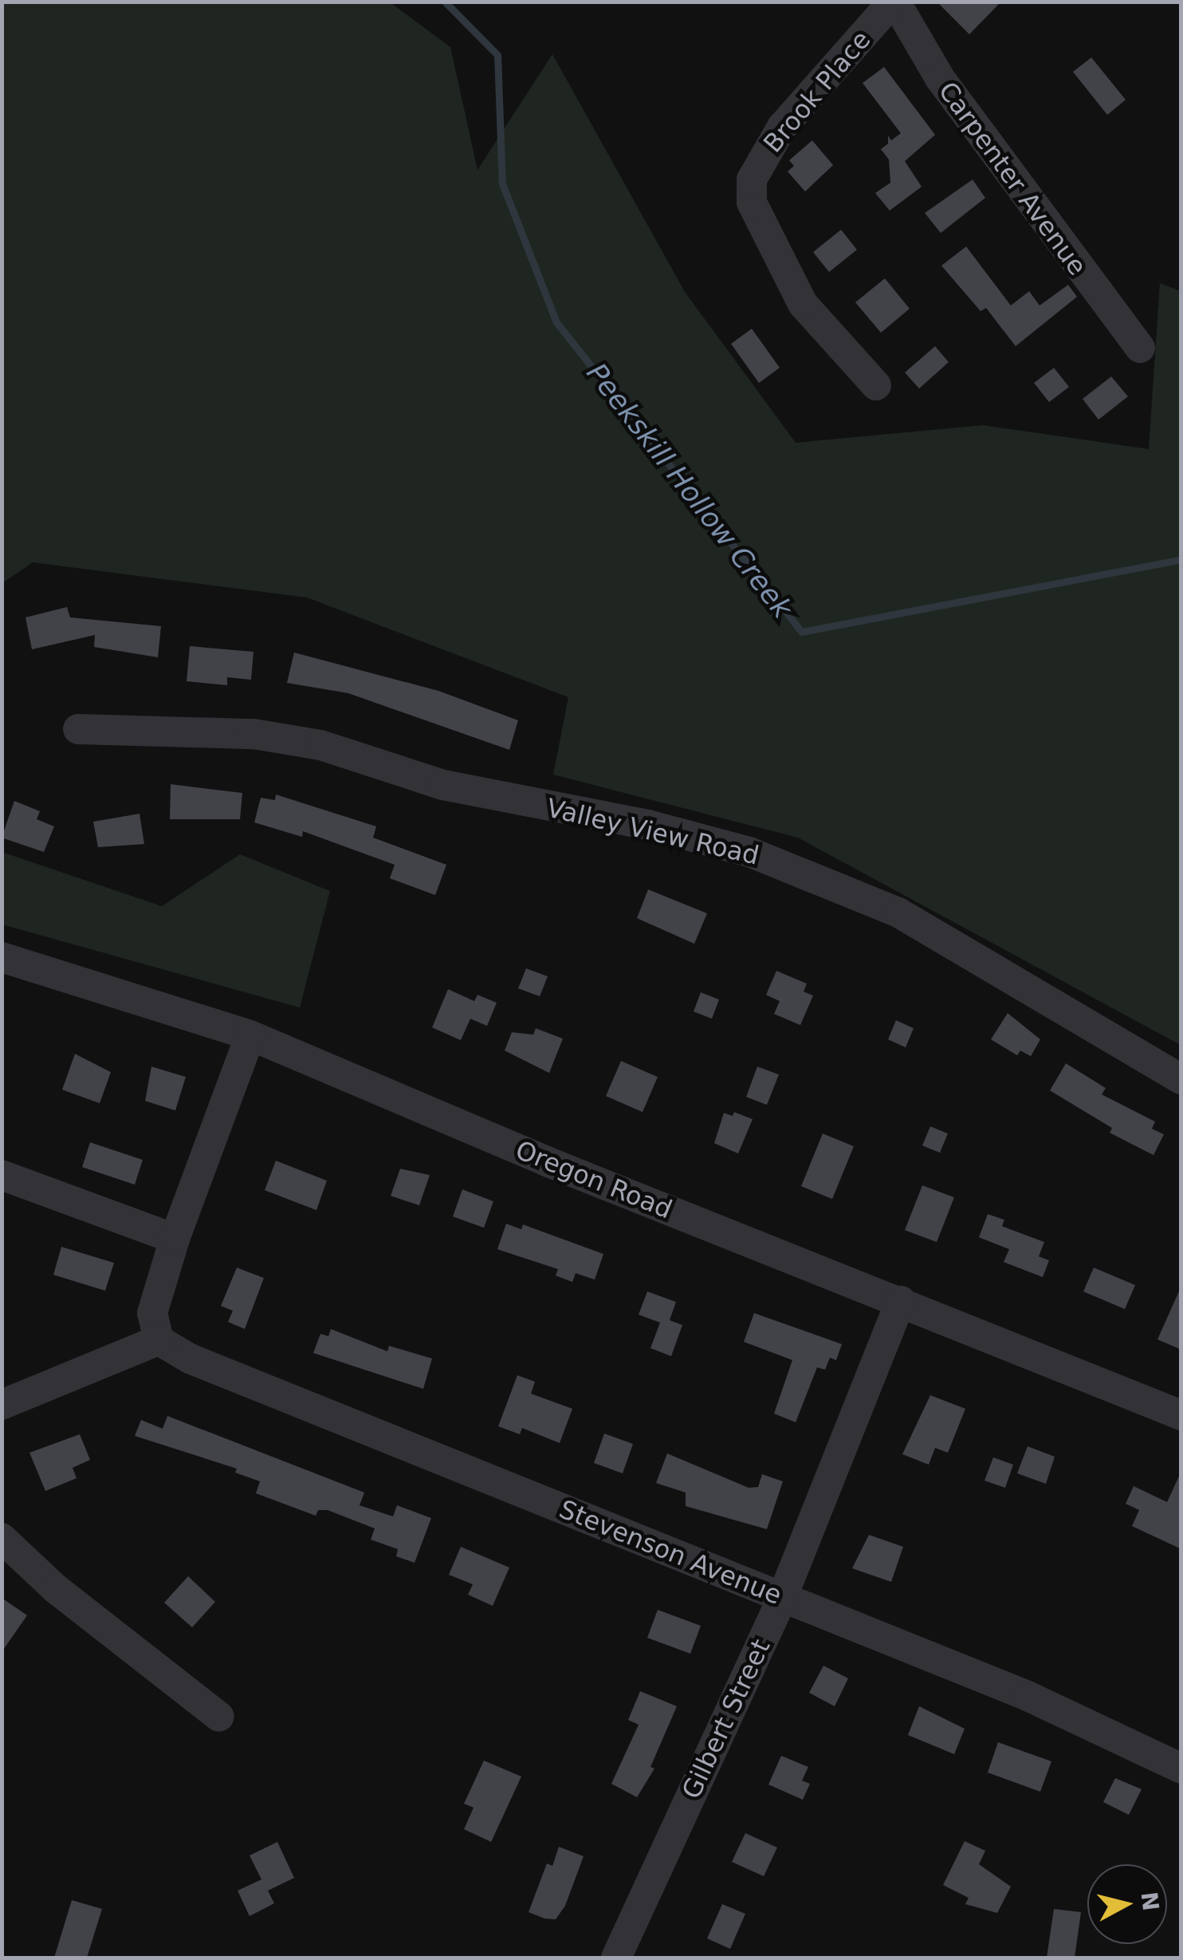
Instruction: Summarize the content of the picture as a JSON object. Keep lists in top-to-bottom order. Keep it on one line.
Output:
{"streets":{"street":["Brook Place","Carpenter Avenue","Valley View Road","Oregon Road","Stevenson Avenue","Gilbert Street"]},"crossings":[["Brook Place","Carpenter Avenue"],["Oregon Road","Gilbert Street"],["Stevenson Avenue","Gilbert Street"]],"water":["Peekskill Hollow Creek"],"north":"right"}
